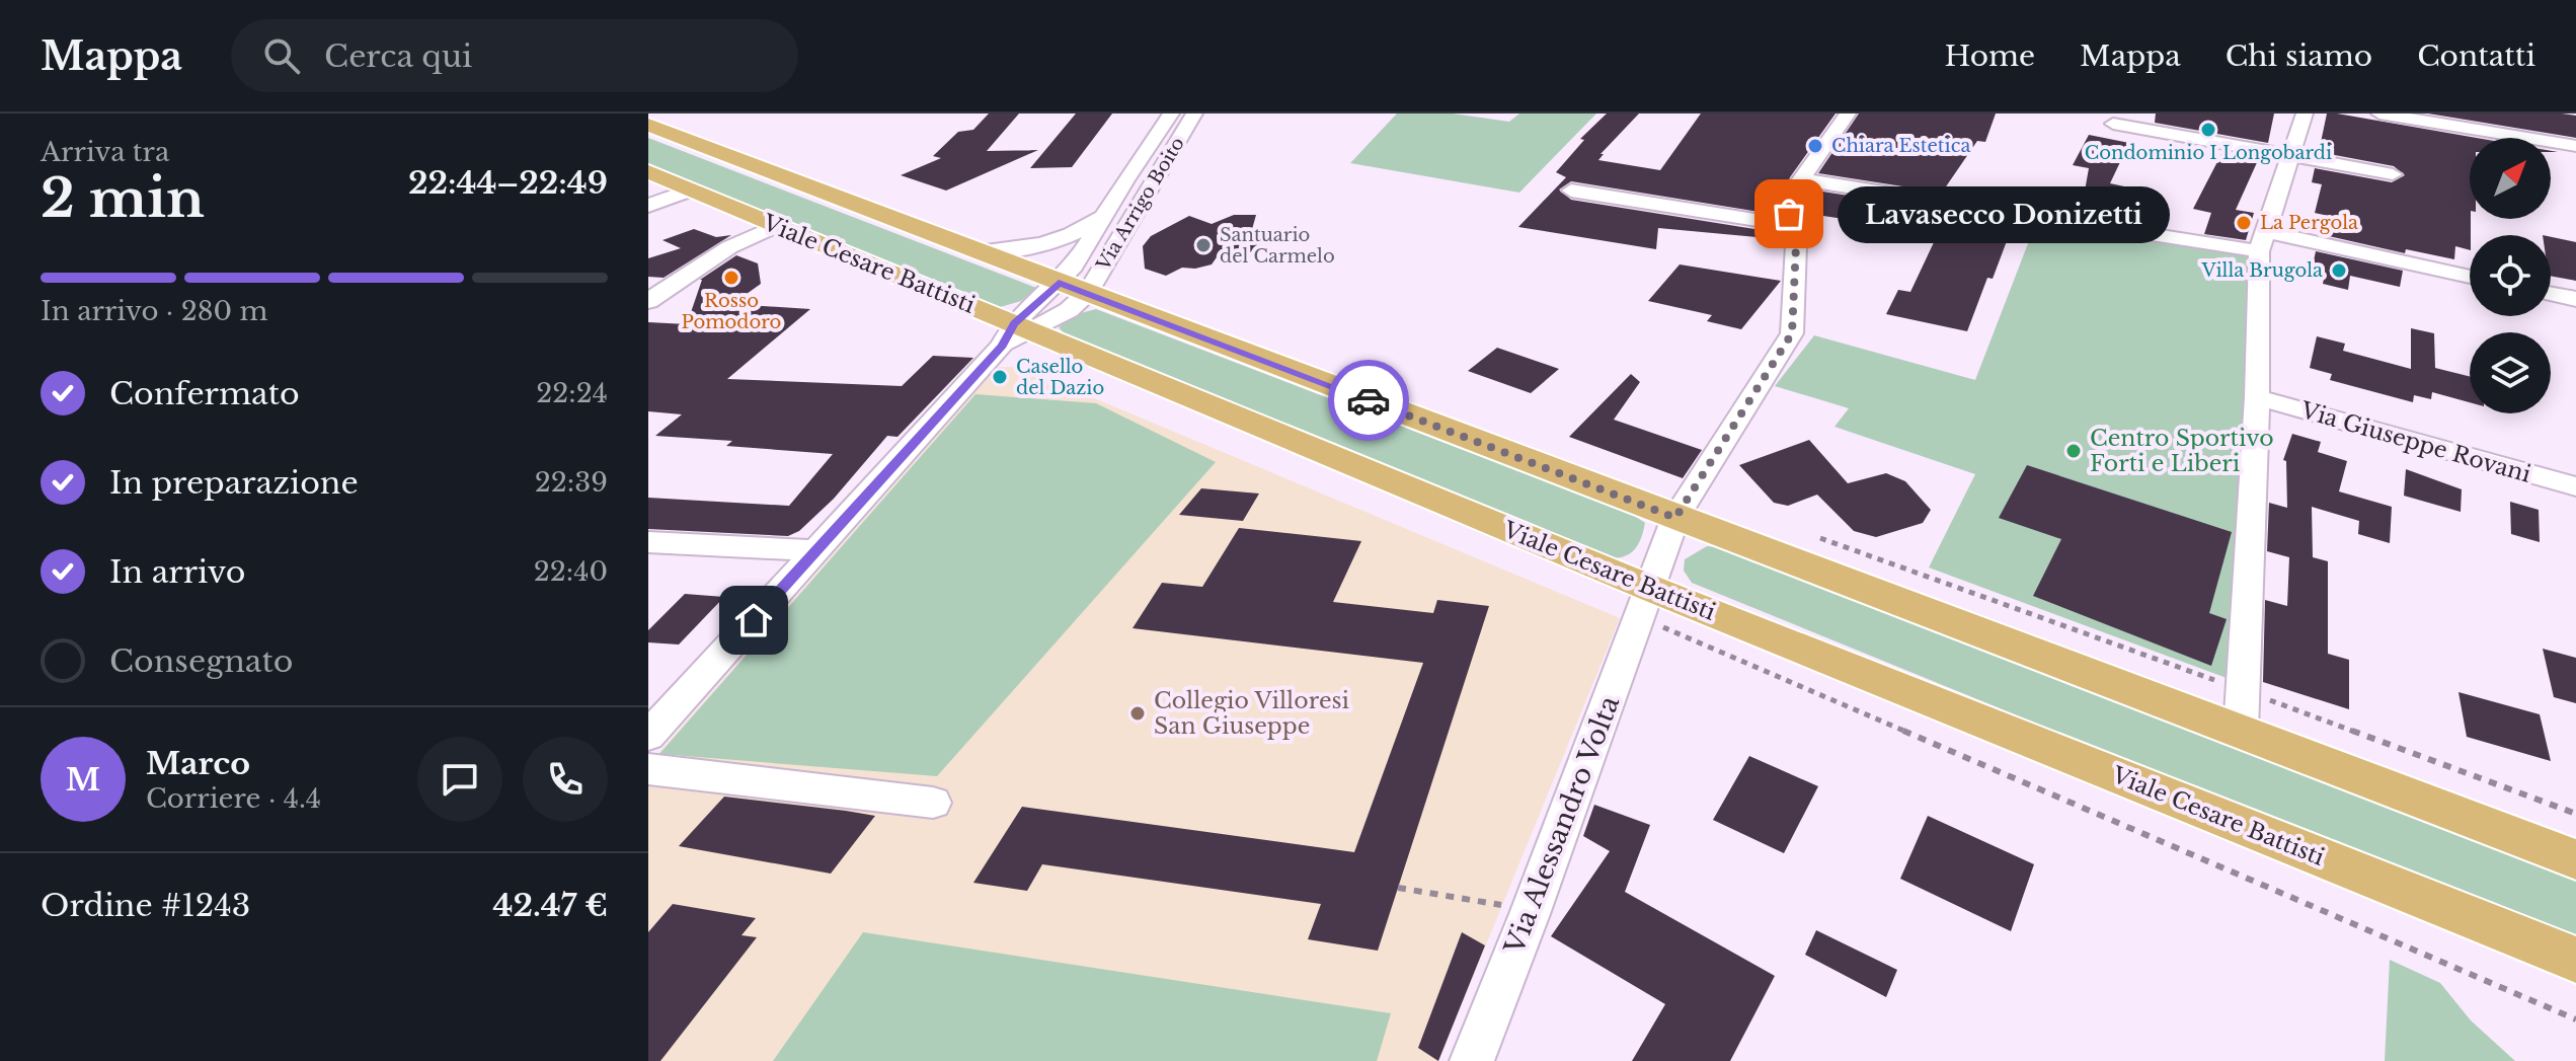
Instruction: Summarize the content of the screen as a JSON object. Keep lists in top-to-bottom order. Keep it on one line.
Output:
{"streets":{"main road":["Viale Cesare Battisti"],"street":["Via Arrigo Boito","Via Giuseppe Rovani","Via Alessandro Volta"]},"crossings":[["Via Arrigo Boito","Viale Cesare Battisti"],["Viale Cesare Battisti","Via Alessandro Volta"]],"places":["Condominio I Longobardi","Chiara Estetica","Lavasecco Donizetti","La Pergola","Santuario del Carmelo","Villa Brugola","Rosso Pomodoro","Casello del Dazio","Centro Sportivo Forti e Liberi","Collegio Villoresi San Giuseppe"],"north":"top right","page":{"header":"Mappa","search":"Cerca qui","nav":["Home","Mappa","Chi siamo","Contatti"],"heading":["2 min","Arriva tra","22:44–22:49"],"panel":["Marco","Corriere · 4.4","Ordine #1243","42.47 €"],"bubble":"Lavasecco Donizetti","bar":"In arrivo · 280 m","list":[["Confermato","22:24"],["In preparazione","22:39"],["In arrivo","22:40"],"Consegnato"],"round":"M"}}
